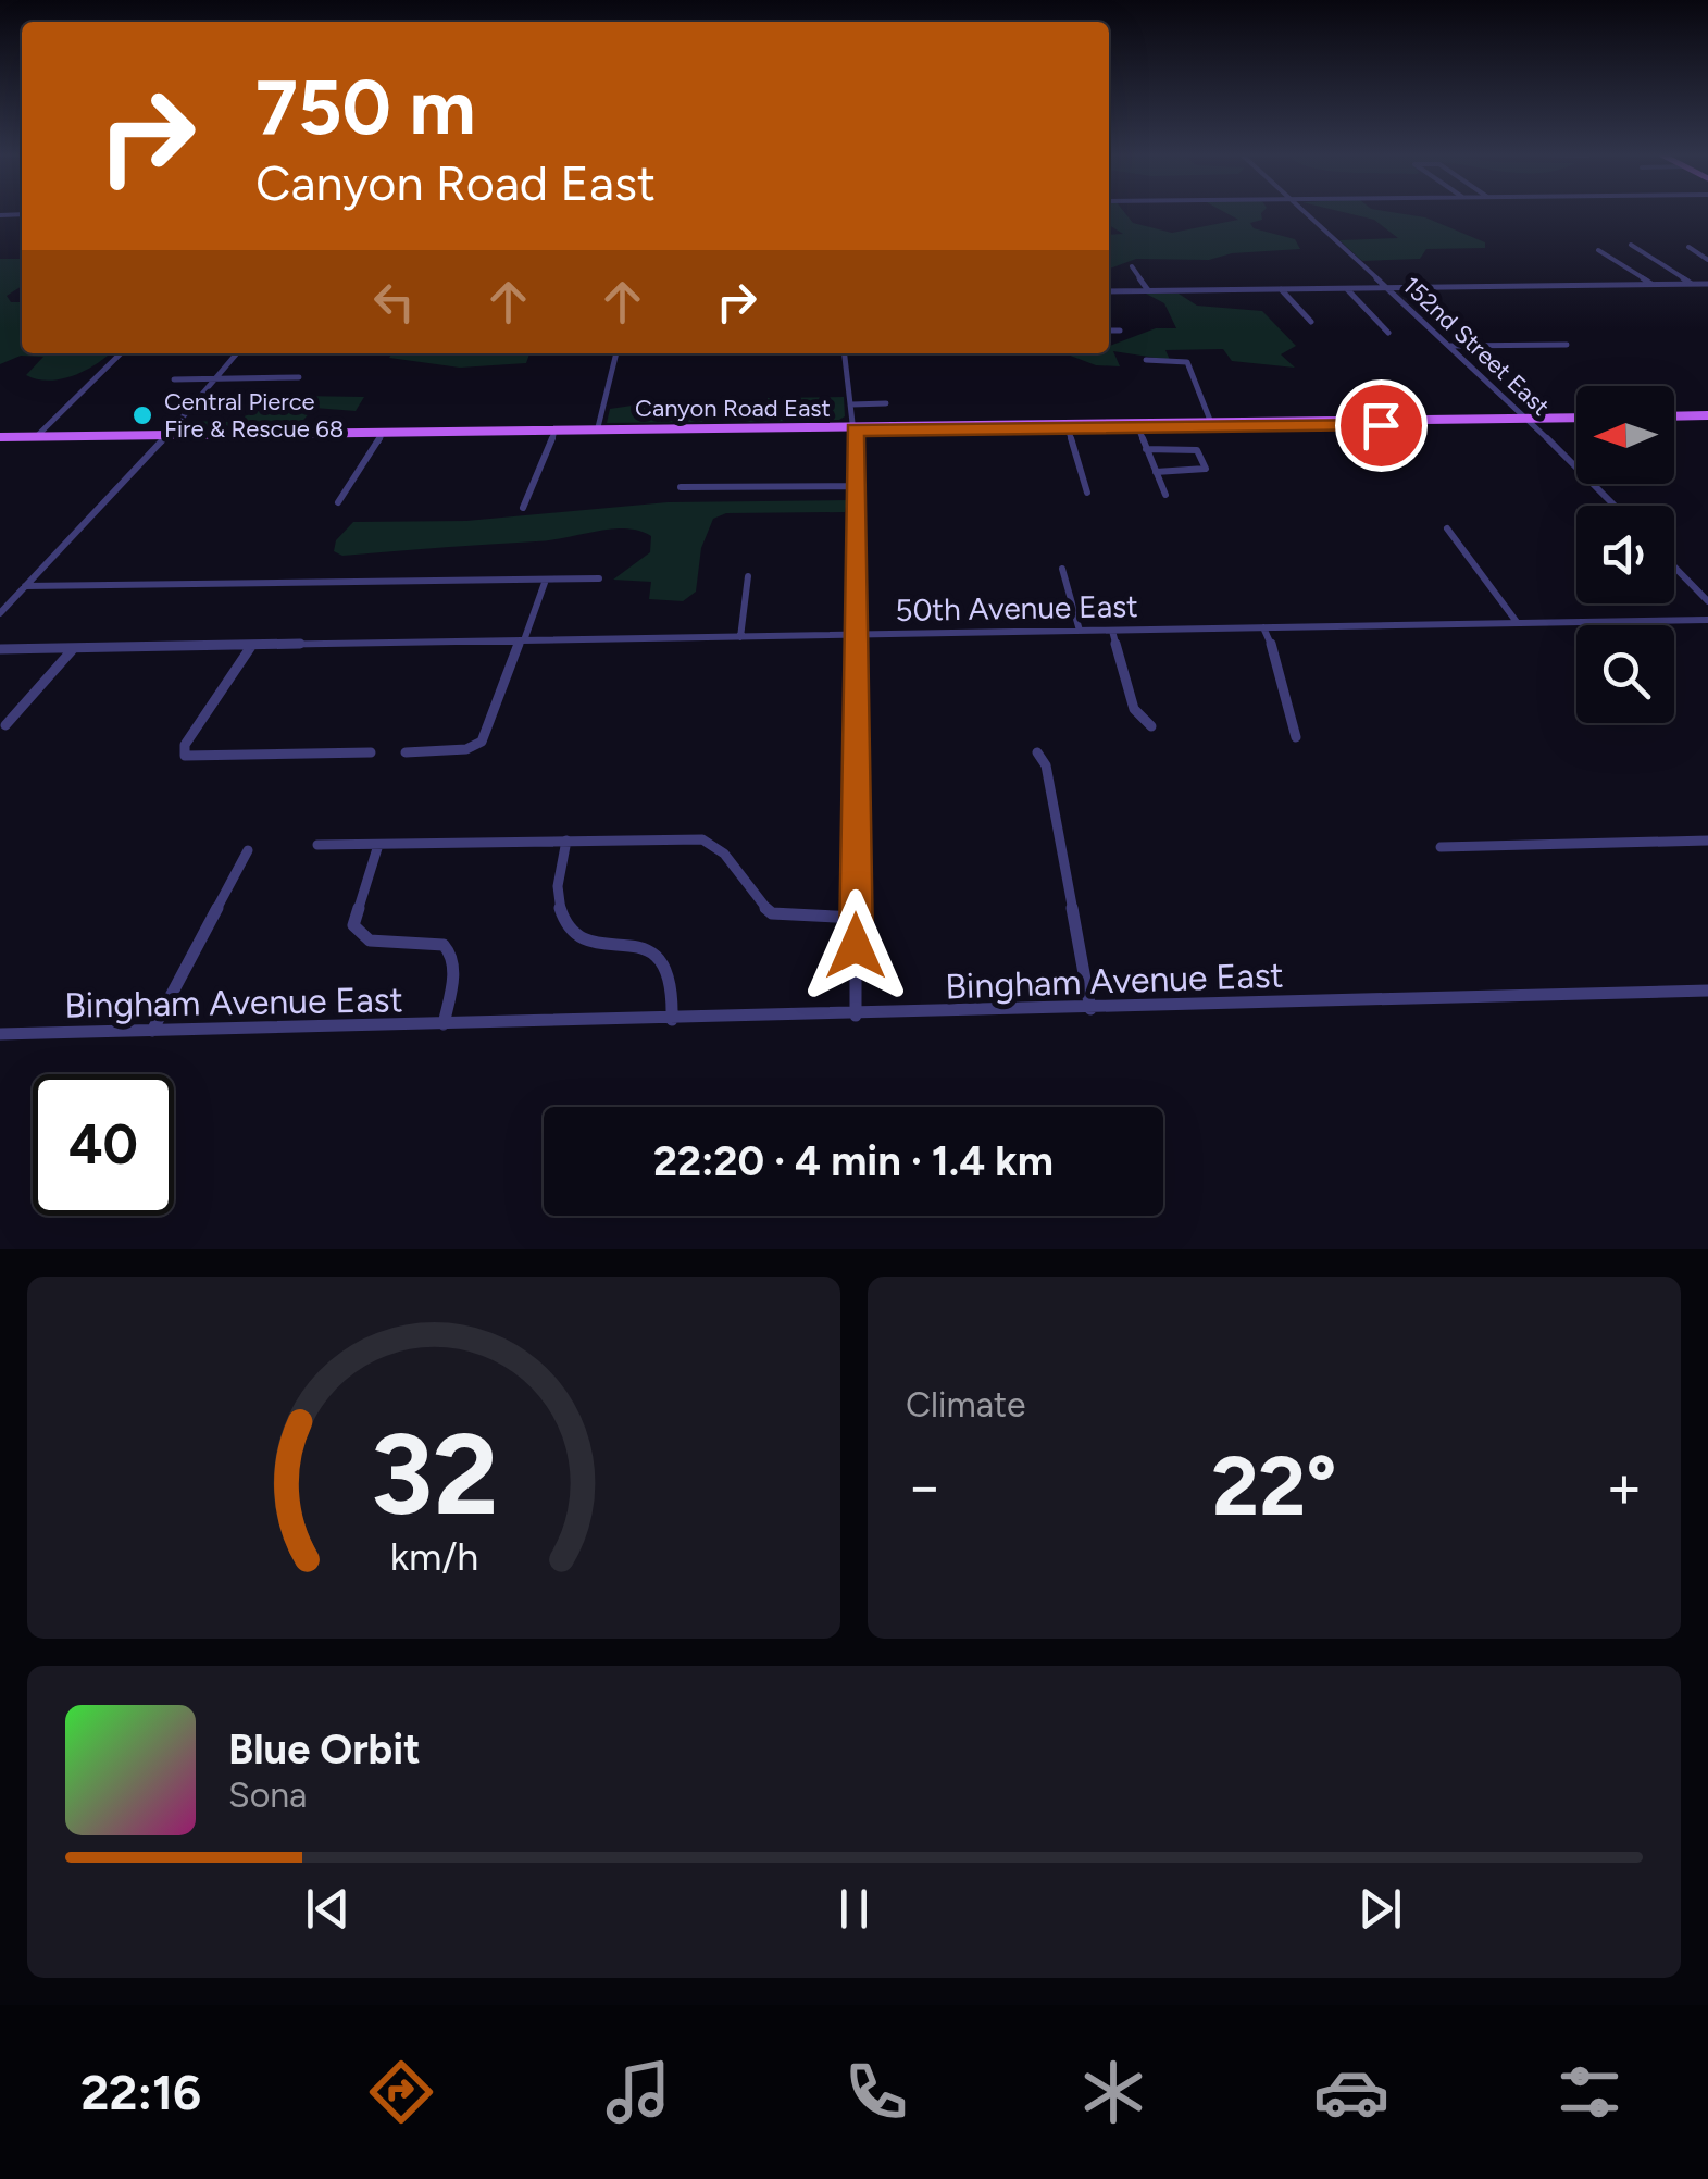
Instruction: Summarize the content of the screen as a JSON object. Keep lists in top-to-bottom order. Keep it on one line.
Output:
{"streets":{"main road":["Canyon Road East"],"street":["152nd Street East","50th Avenue East","Bingham Avenue East"]},"crossings":[["152nd Street East","Canyon Road East"]],"places":["Central Pierce Fire & Rescue 68"],"north":"left","page":{"turn":["750 m","Canyon Road East"],"limit":"40","trip":"22:20 · 4 min · 1.4 km","tile":"Climate","heat":["−","22°","+"],"song":["Blue Orbit","Sona"],"tabs":"22:16","gauge":["32","km/h"]}}
